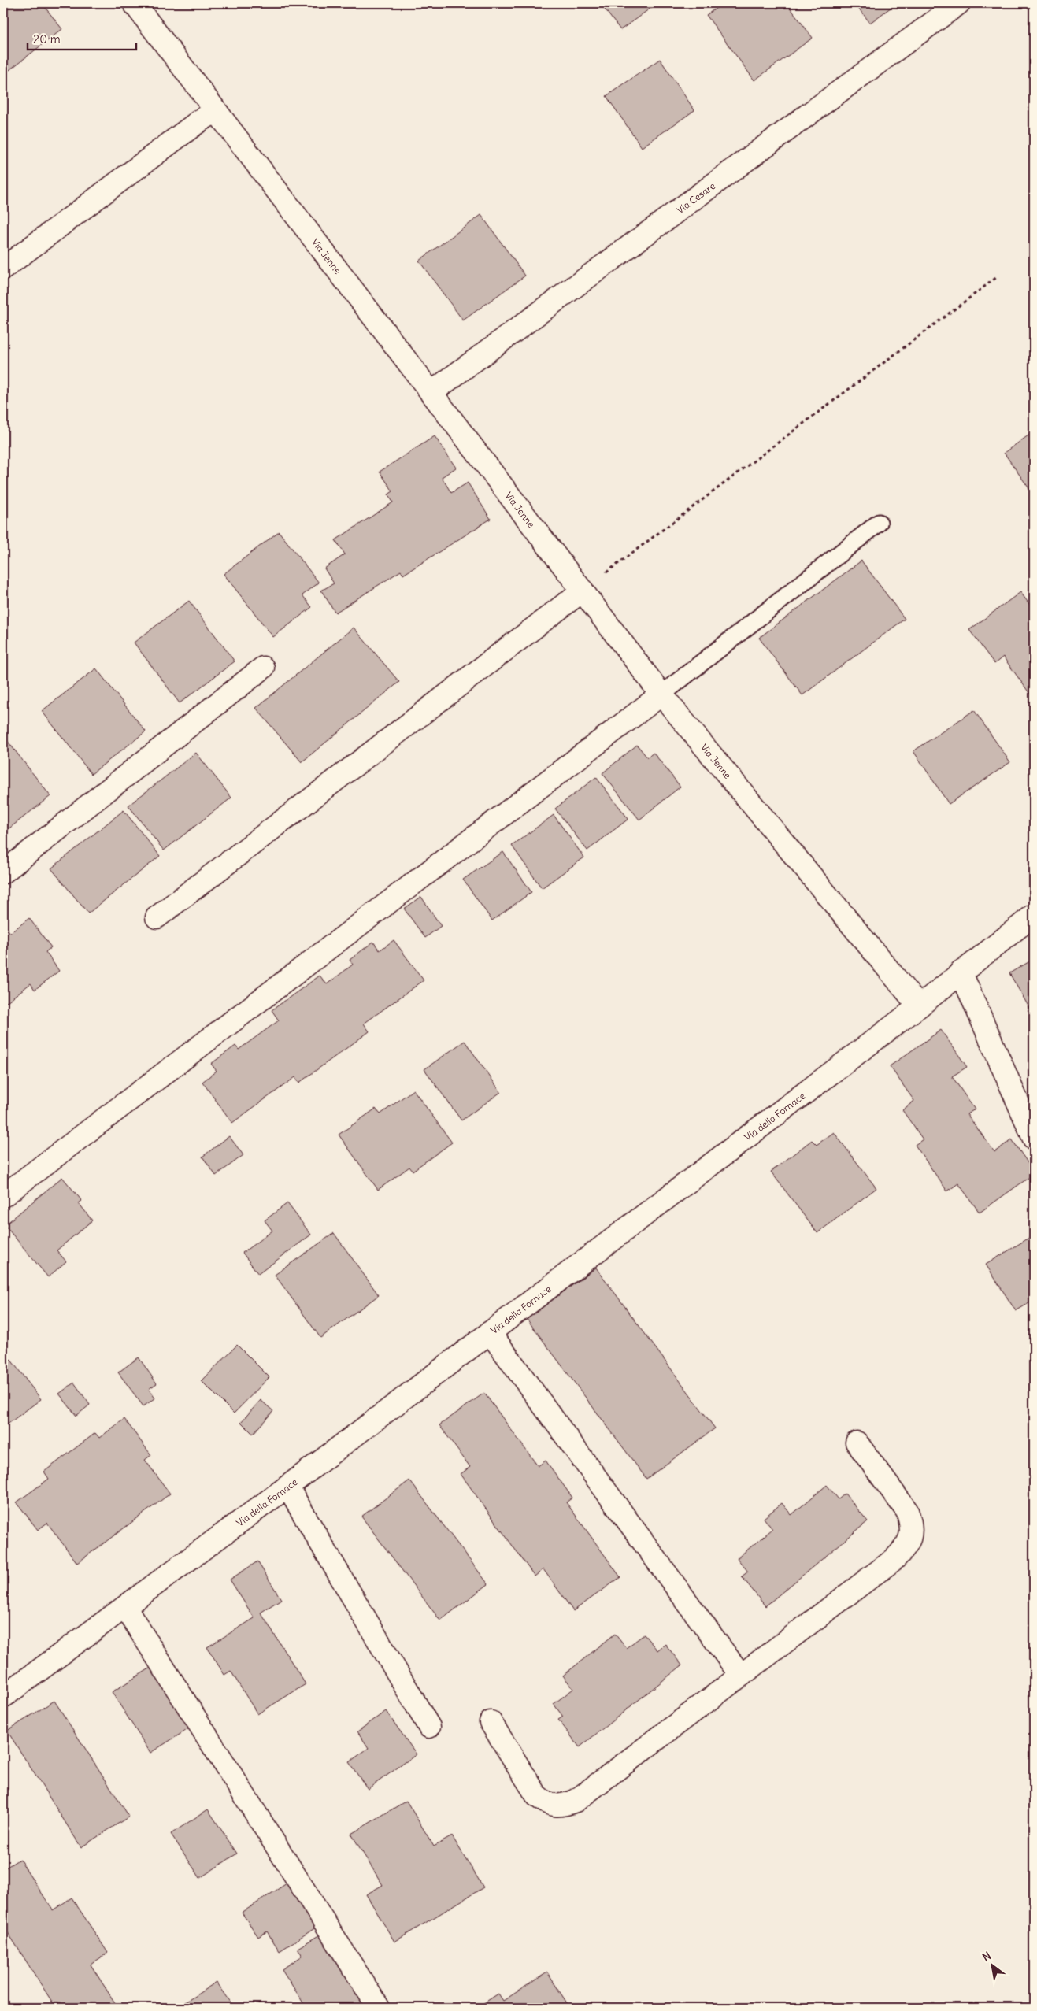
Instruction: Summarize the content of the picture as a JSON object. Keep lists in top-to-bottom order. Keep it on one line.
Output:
{"streets":{"street":["Via Cesare","Via Jenne","Via della Fornace"]},"crossings":[["Via Cesare","Via Jenne"],["Via Jenne","Via della Fornace"]],"scale_bar":"20 m","north":"top left"}
